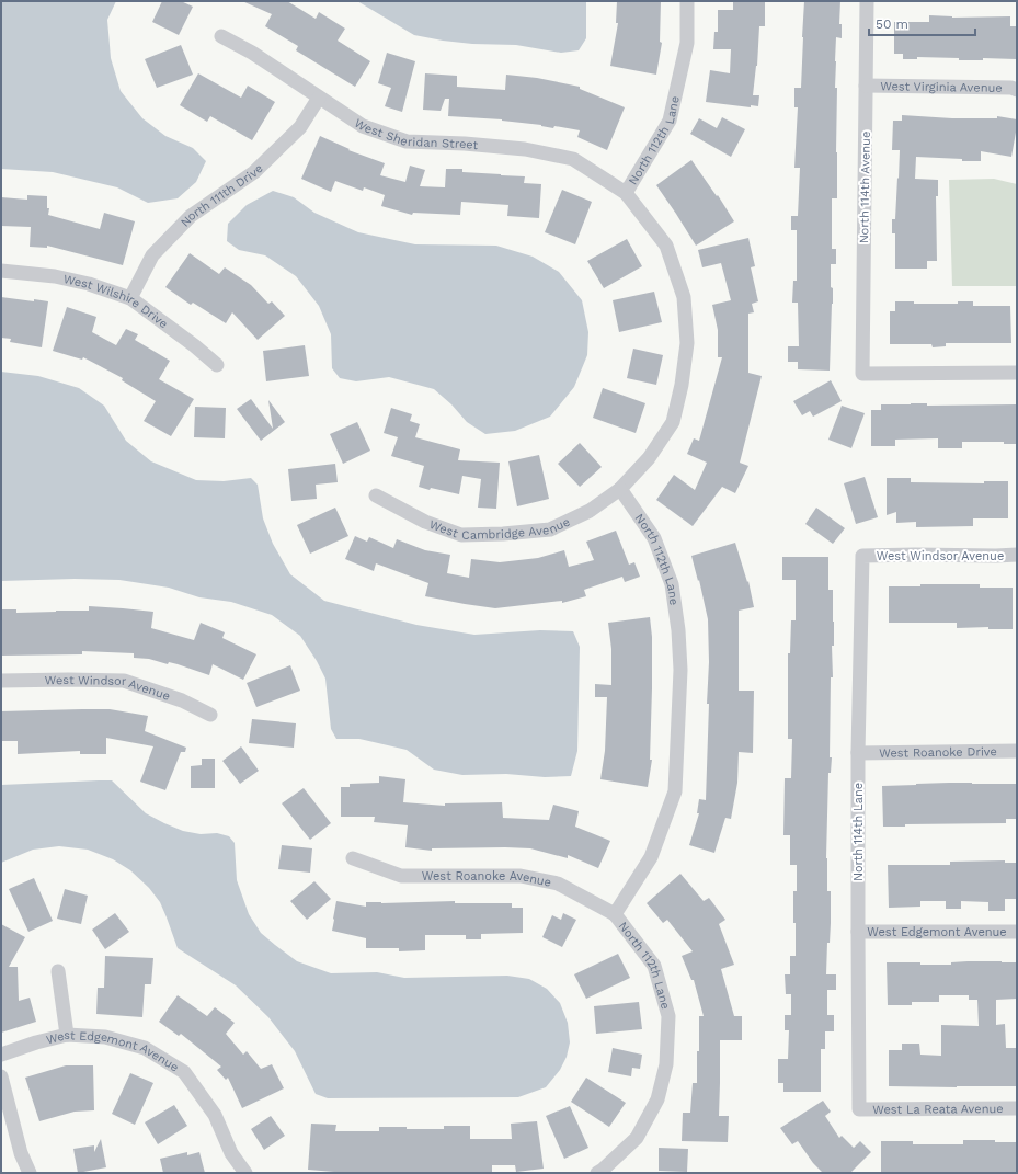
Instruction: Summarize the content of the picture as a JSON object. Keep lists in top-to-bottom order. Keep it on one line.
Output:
{"streets":{"street":["West Virginia Avenue","West Sheridan Street","North 112th Lane","North 114th Avenue","North 111th Drive","West Wilshire Drive","West Cambridge Avenue","West Windsor Avenue","West Roanoke Drive","North 114th Lane","West Roanoke Avenue","West Edgemont Avenue","West La Reata Avenue"]},"crossings":[["West Virginia Avenue","North 114th Avenue"],["West Sheridan Street","North 112th Lane"],["West Sheridan Street","North 111th Drive"],["North 112th Lane","West Cambridge Avenue"],["North 112th Lane","West Roanoke Avenue"],["North 111th Drive","West Wilshire Drive"],["West Windsor Avenue","North 114th Lane"],["West Roanoke Drive","North 114th Lane"],["North 114th Lane","West Edgemont Avenue"],["North 114th Lane","West La Reata Avenue"]],"scale_bar":"50 m"}
